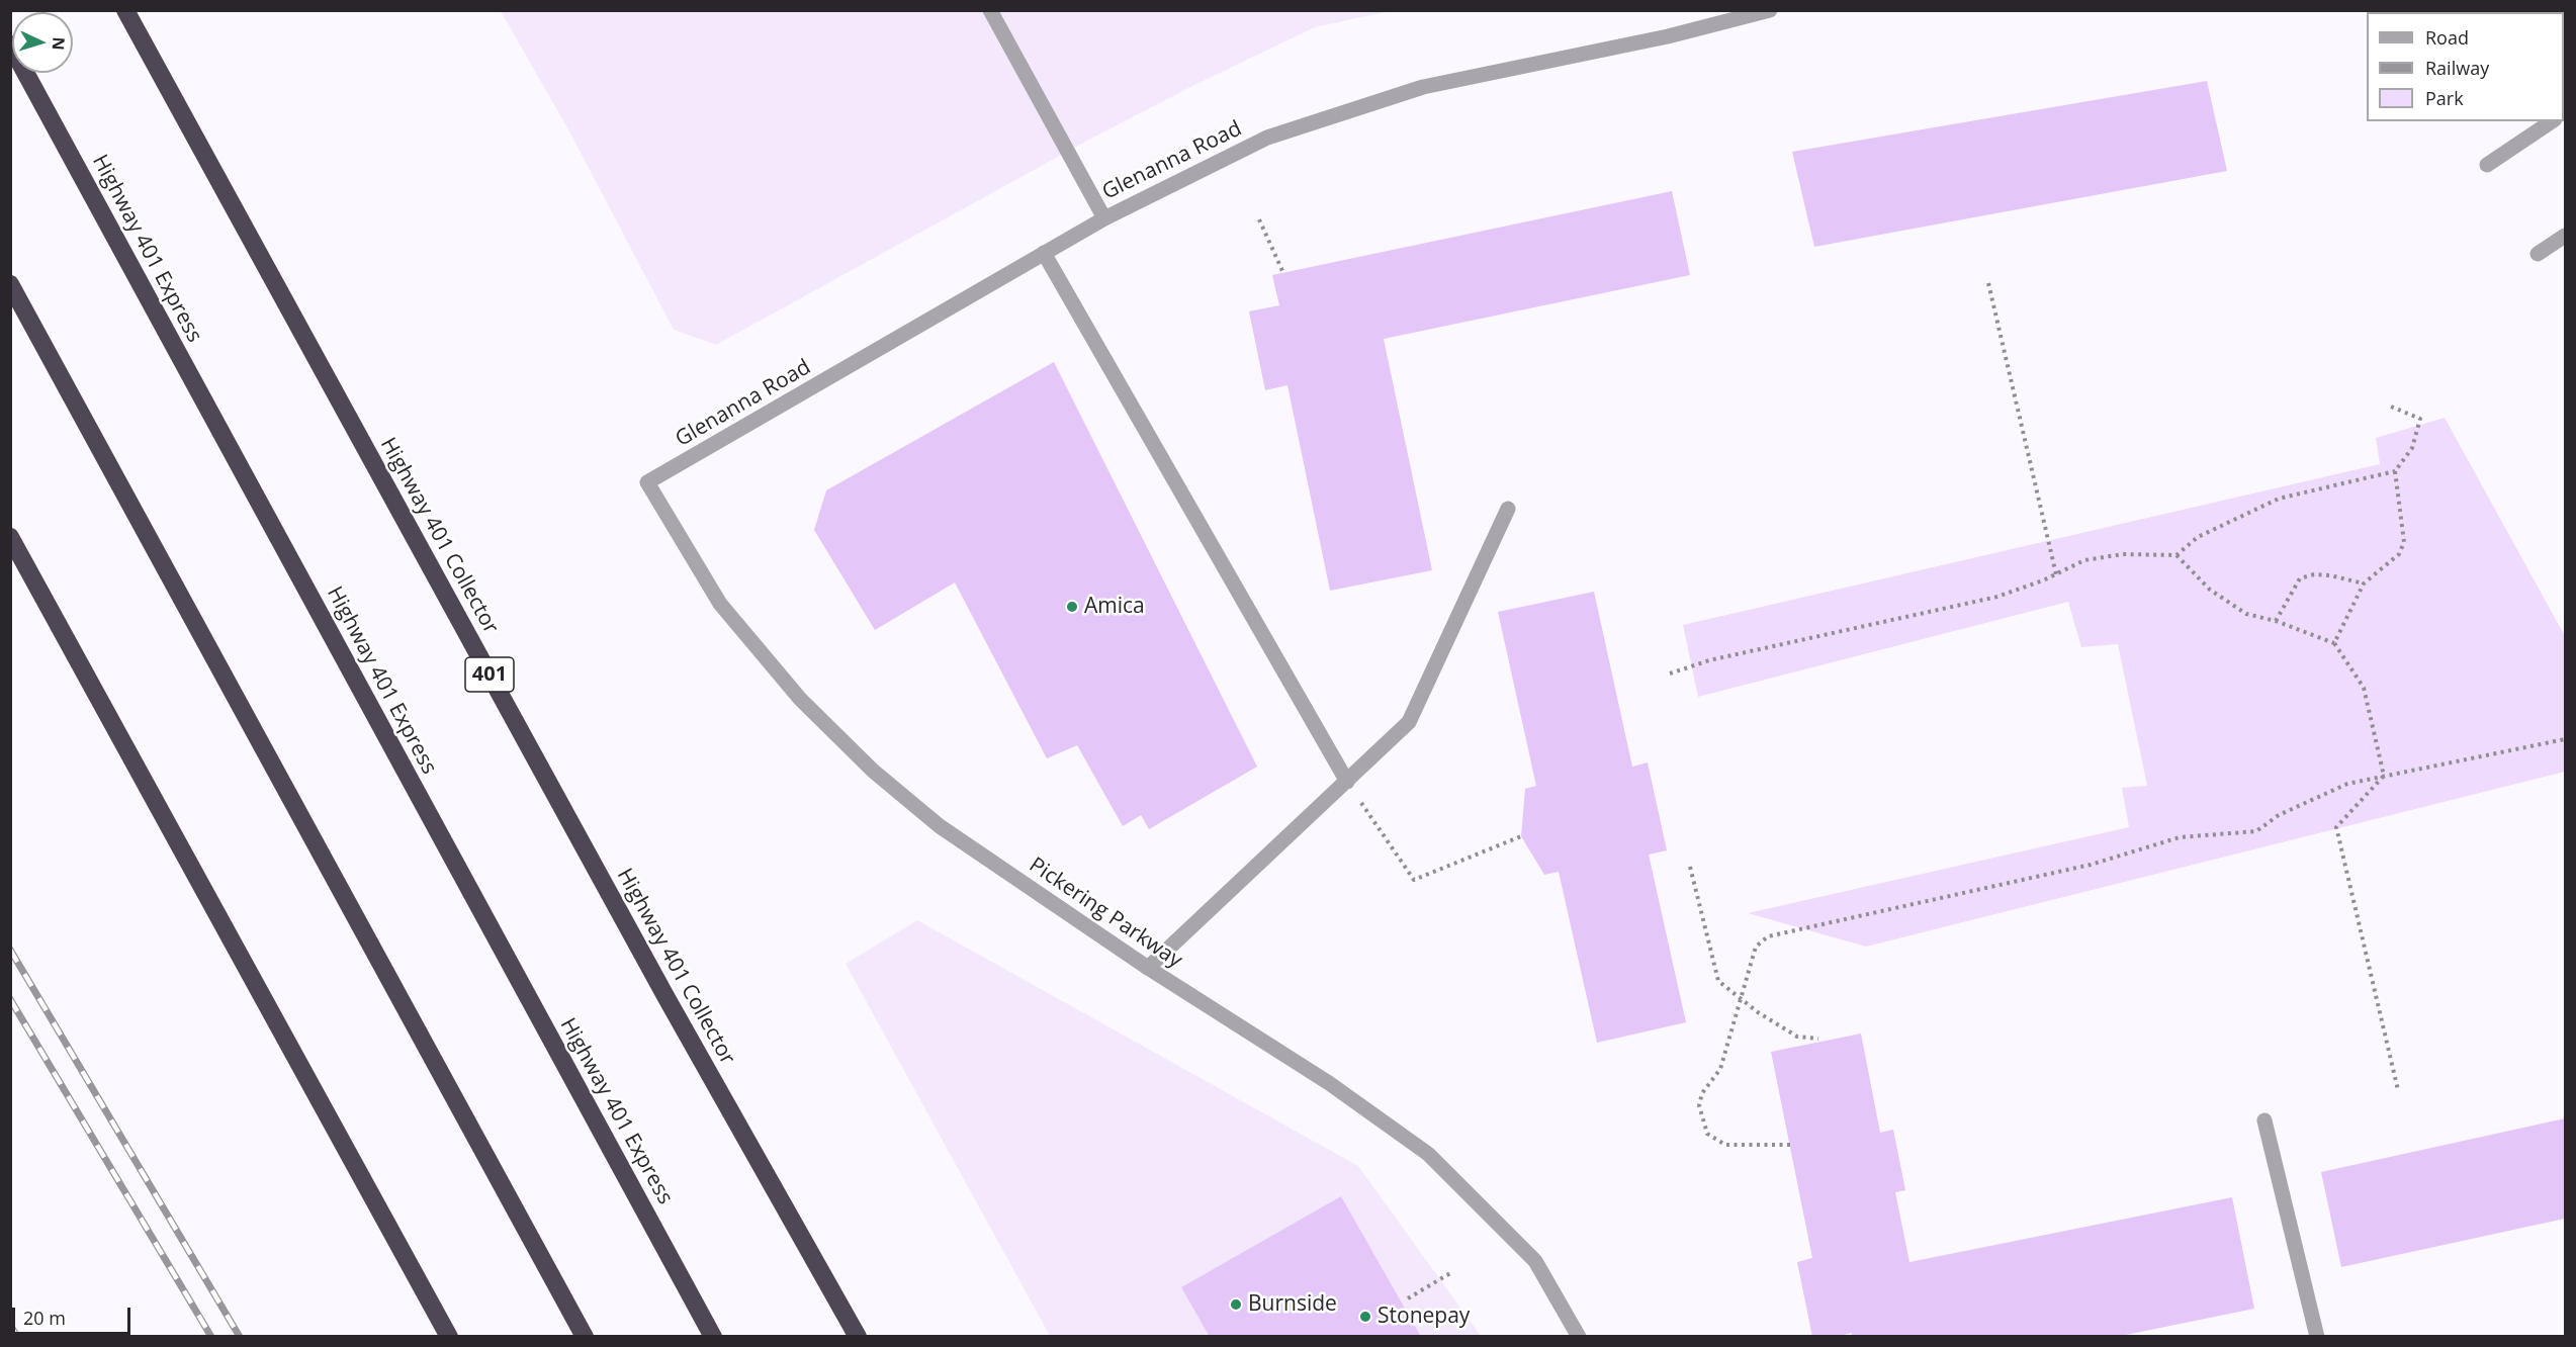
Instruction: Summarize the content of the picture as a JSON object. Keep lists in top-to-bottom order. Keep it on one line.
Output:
{"streets":{"highway":["Highway 401 Express","Highway 401 Collector","401"],"street":["Glenanna Road","Pickering Parkway"]},"crossings":[["Glenanna Road","Pickering Parkway"]],"places":["Amica","Burnside","Stonepay"],"legend":["Road","Railway","Park"],"scale_bar":"20 m","north":"right"}
